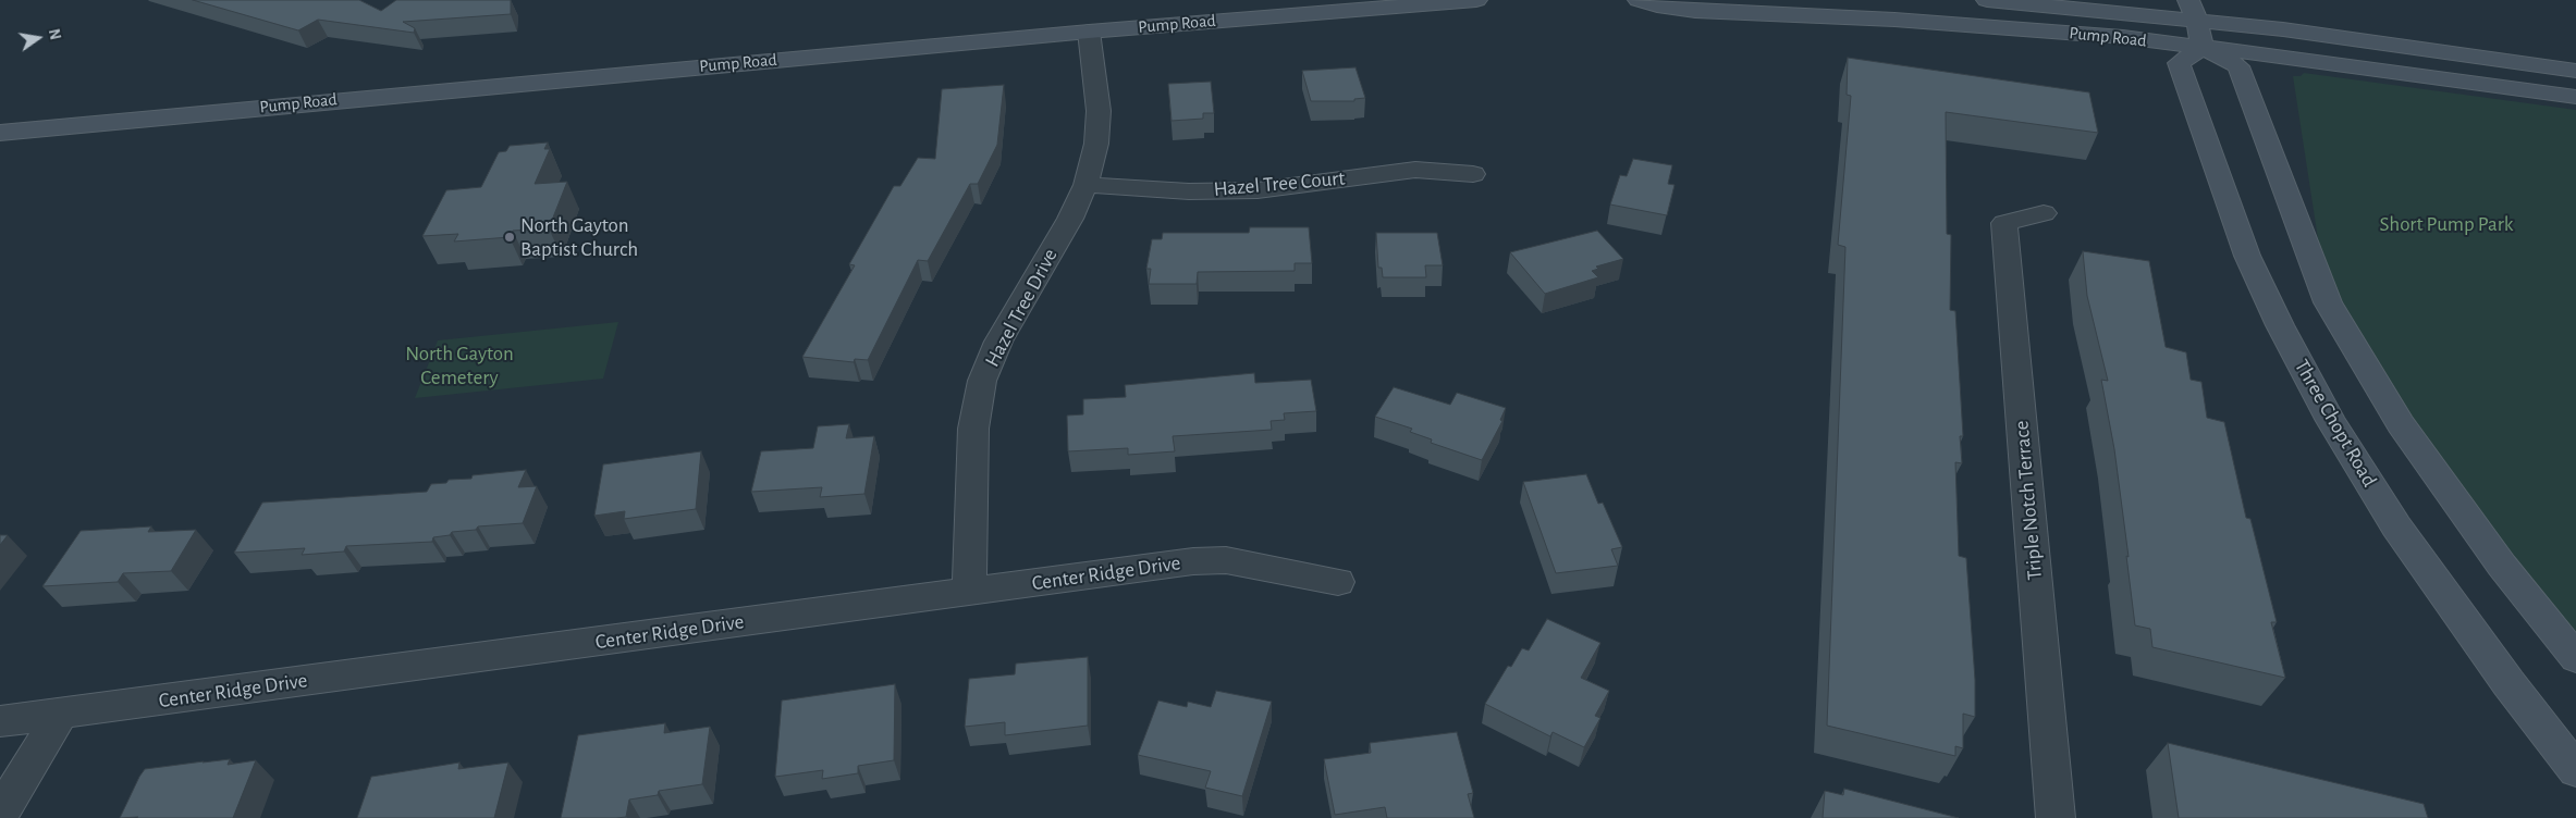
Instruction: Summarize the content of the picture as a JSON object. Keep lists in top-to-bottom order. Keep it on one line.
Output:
{"streets":{"main road":["Pump Road","Three Chopt Road"],"street":["Hazel Tree Court","Hazel Tree Drive","Triple Notch Terrace","Center Ridge Drive"]},"crossings":[["Pump Road","Hazel Tree Drive"],["Pump Road","Three Chopt Road"],["Hazel Tree Court","Hazel Tree Drive"],["Hazel Tree Drive","Center Ridge Drive"]],"parks":["Short Pump Park","North Gayton Cemetery"],"places":["North Gayton Baptist Church"],"north":"right"}
